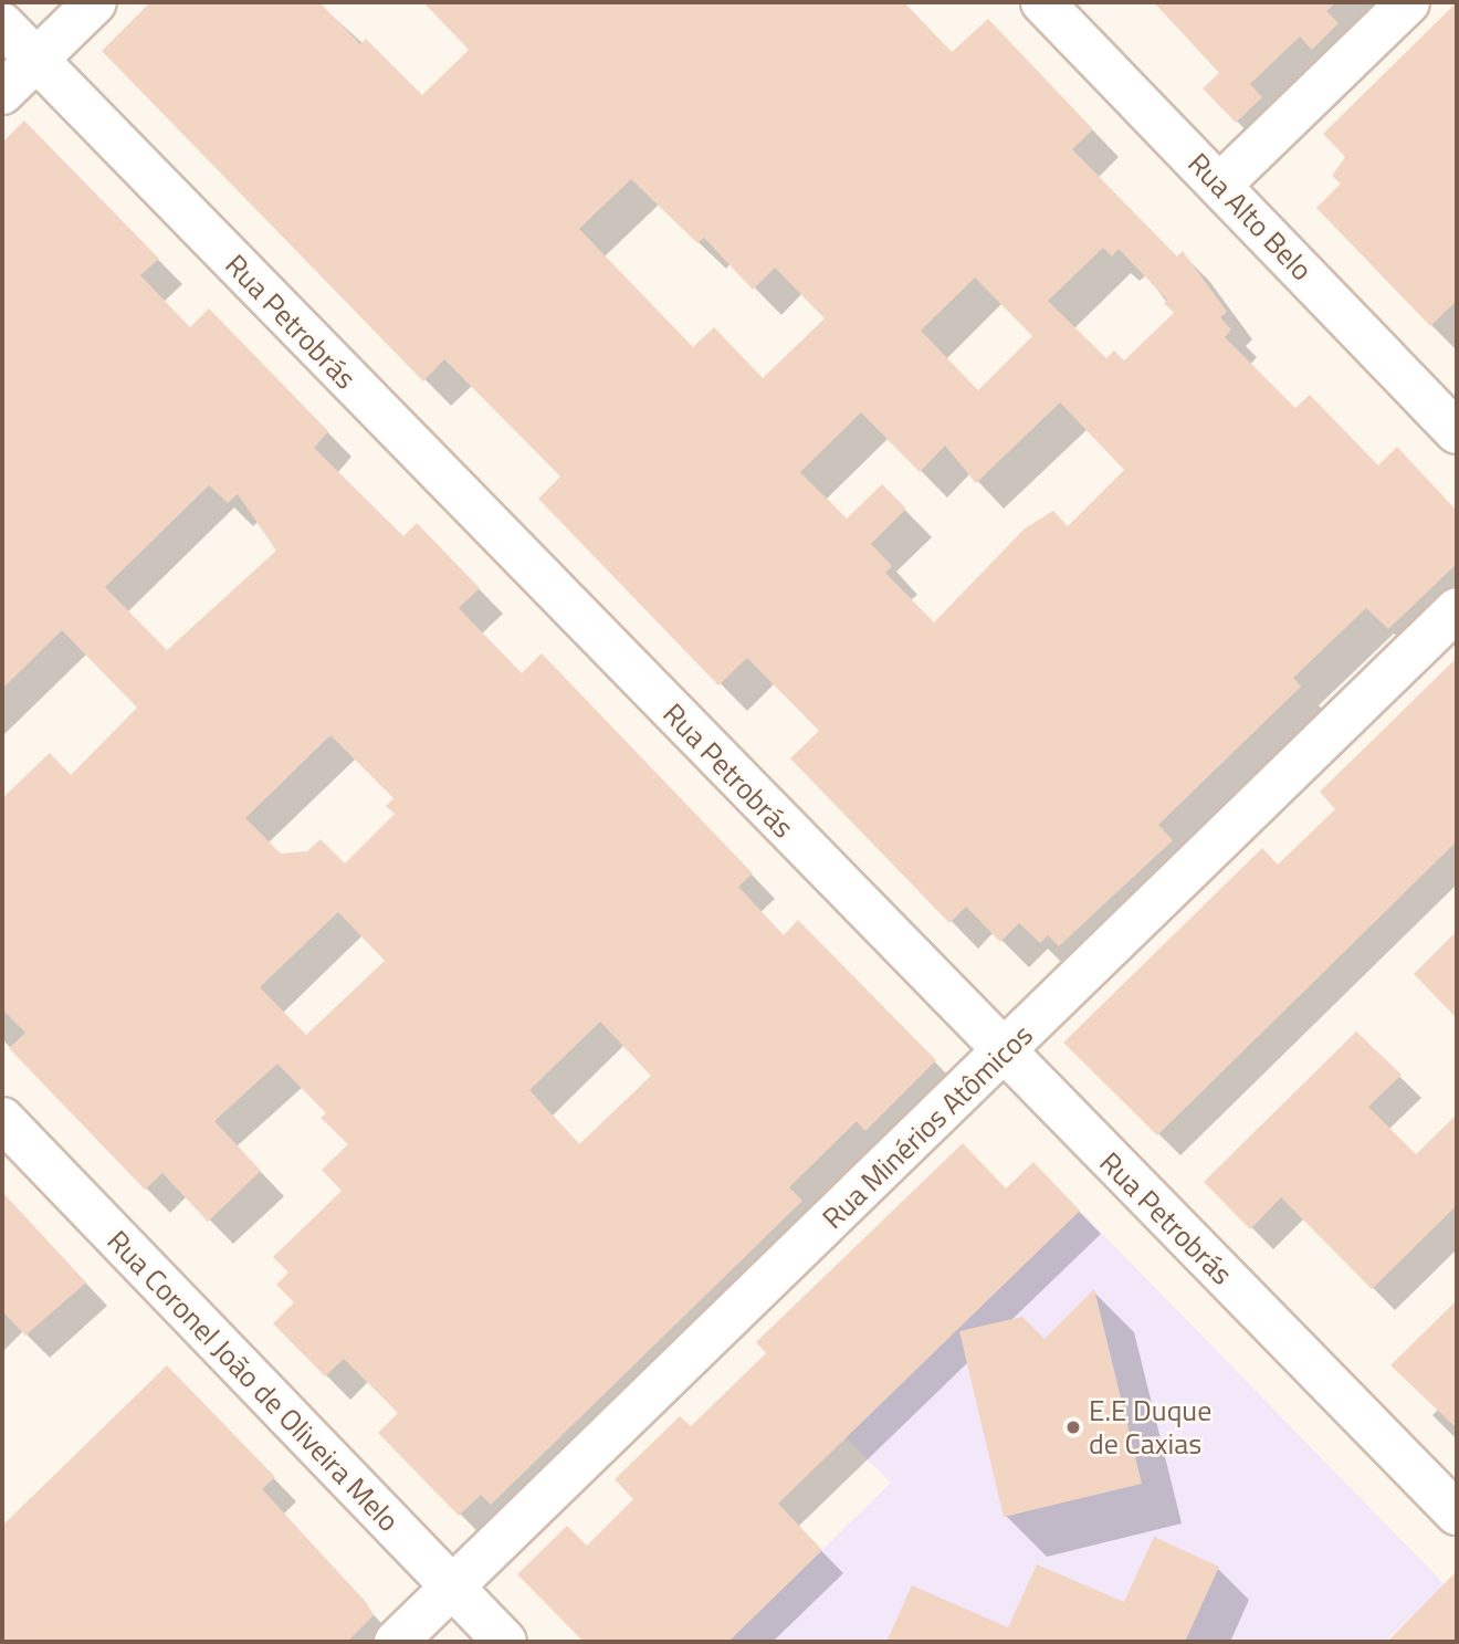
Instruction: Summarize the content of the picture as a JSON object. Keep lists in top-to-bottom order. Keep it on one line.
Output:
{"streets":{"street":["Rua Alto Belo","Rua Petrobrás","Rua Minérios Atômicos","Rua Coronel João de Oliveira Melo"]},"crossings":[["Rua Petrobrás","Rua Minérios Atômicos"],["Rua Minérios Atômicos","Rua Coronel João de Oliveira Melo"]],"places":["E.E Duque de Caxias"]}
